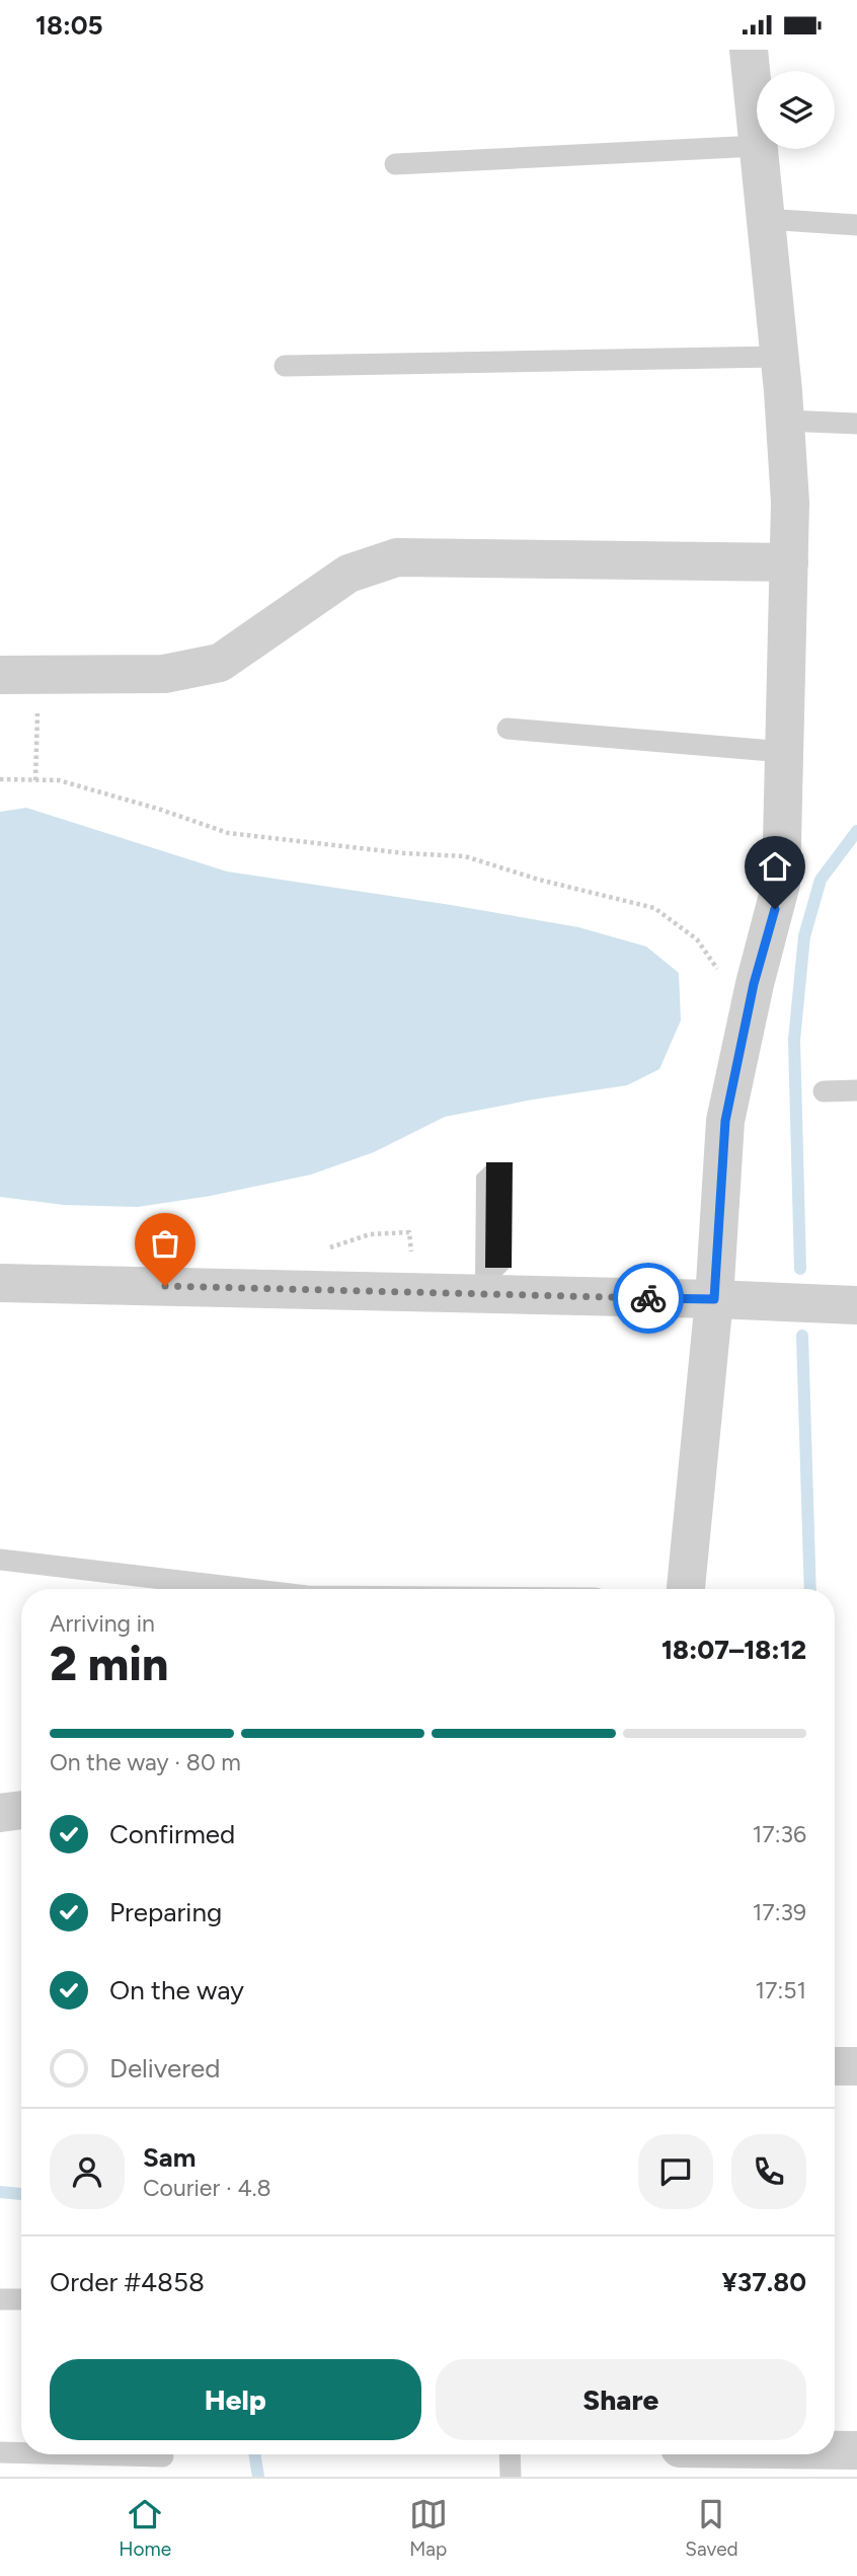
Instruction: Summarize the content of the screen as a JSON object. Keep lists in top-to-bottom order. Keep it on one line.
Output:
{"page":{"status":"18:05","heading":["2 min","Arriving in","18:07–18:12"],"panel":["Sam","Courier · 4.8","Order #4858","¥37.80"],"bar":"On the way · 80 m","list":[["Confirmed","17:36"],["Preparing","17:39"],["On the way","17:51"],"Delivered"],"buttons":["Help","Share"],"tabs":["Home","Map","Saved"]}}
